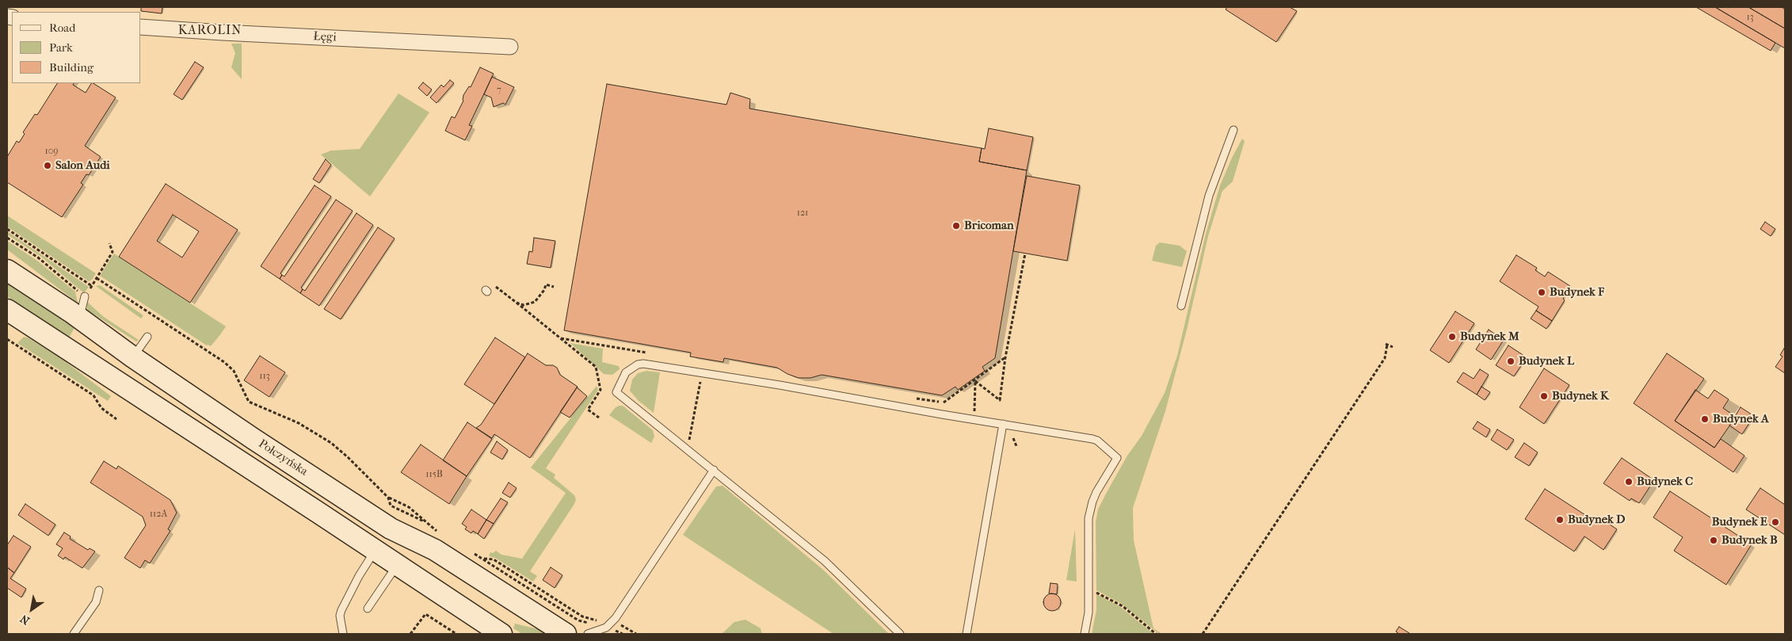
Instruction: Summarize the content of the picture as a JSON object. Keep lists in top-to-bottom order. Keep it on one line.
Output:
{"streets":{"main road":["Połczyńska"],"street":["Łęgi"]},"districts":["KAROLIN"],"places":["Salon Audi","Bricoman","Budynek F","Budynek M","Budynek L","Budynek K","Budynek A","Budynek C","Budynek D","Budynek E","Budynek B"],"house_numbers":["13","7","109","121","113","115B","112A"],"legend":["Road","Park","Building"],"north":"bottom left"}
